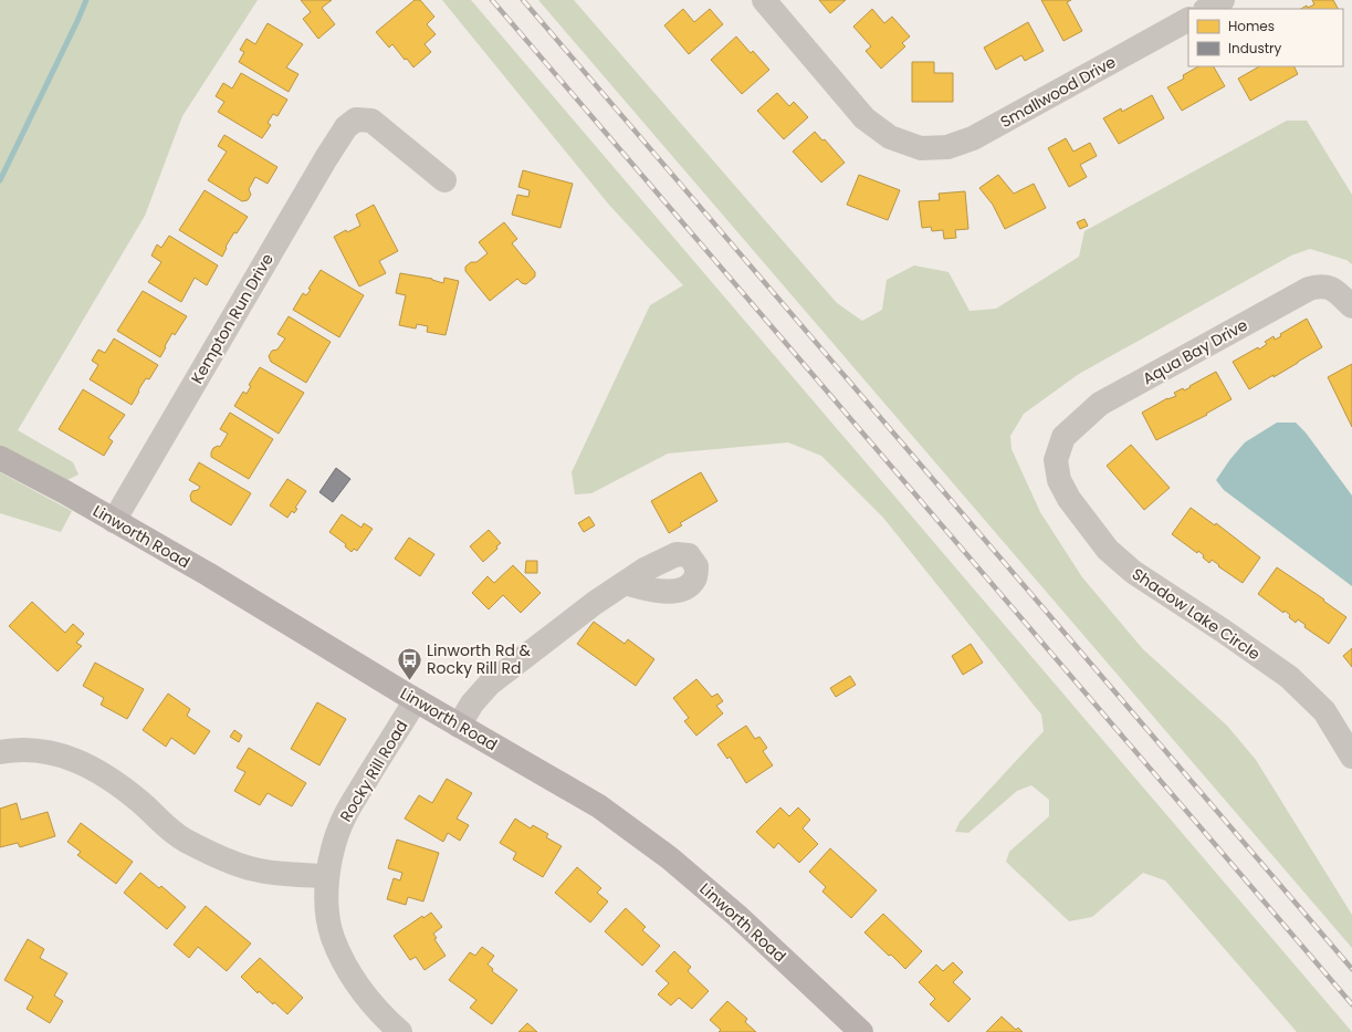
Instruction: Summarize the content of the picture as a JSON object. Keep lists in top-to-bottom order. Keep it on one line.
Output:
{"streets":{"main road":["Linworth Road"],"street":["Smallwood Drive","Kempton Run Drive","Aqua Bay Drive","Shadow Lake Circle","Rocky Rill Road"]},"crossings":[["Kempton Run Drive","Linworth Road"],["Aqua Bay Drive","Shadow Lake Circle"],["Linworth Road","Rocky Rill Road"]],"places":{"bus stop":["Linworth Rd & Rocky Rill Rd"]},"legend":["Homes","Industry"]}
